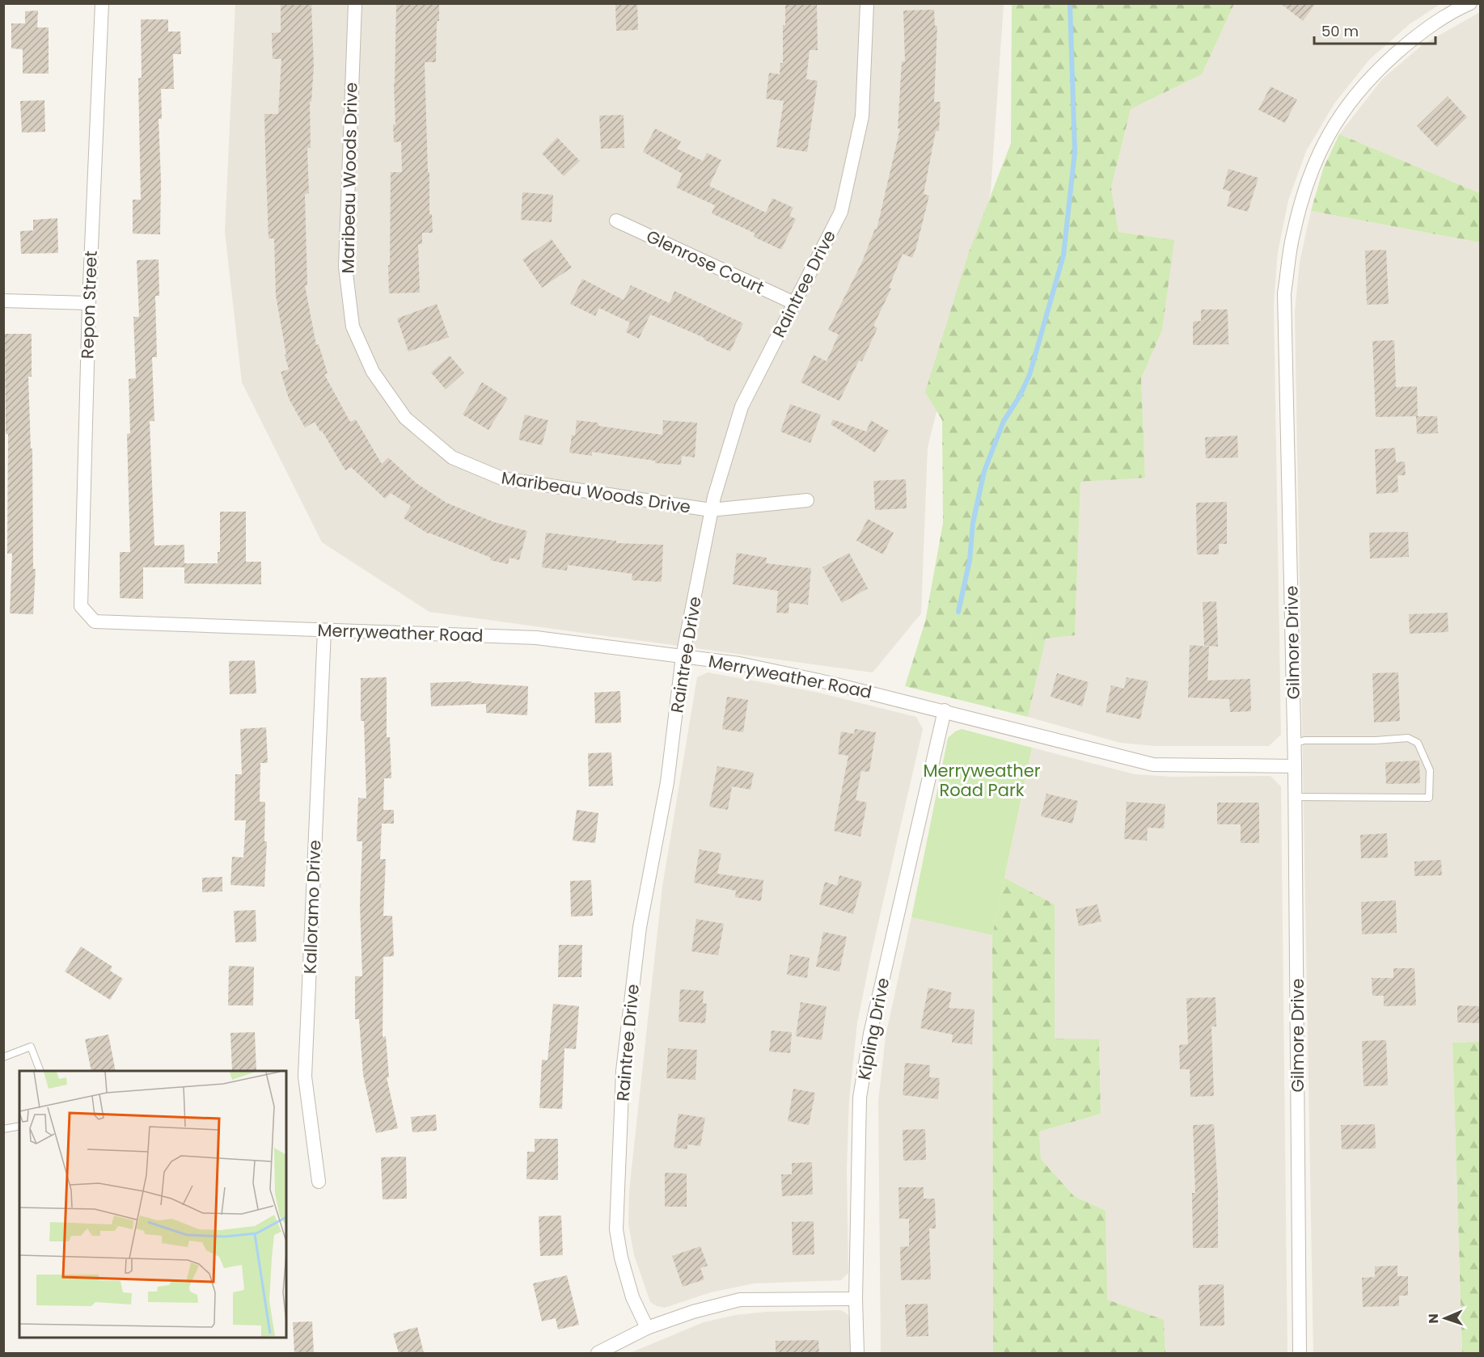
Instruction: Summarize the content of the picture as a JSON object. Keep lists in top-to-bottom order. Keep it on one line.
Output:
{"streets":{"street":["Maribeau Woods Drive","Glenrose Court","Raintree Drive","Repon Street","Merryweather Road","Gilmore Drive","Kalloramo Drive","Kipling Drive"]},"crossings":[["Maribeau Woods Drive","Raintree Drive"],["Glenrose Court","Raintree Drive"],["Raintree Drive","Merryweather Road"],["Repon Street","Merryweather Road"],["Merryweather Road","Gilmore Drive"],["Merryweather Road","Kalloramo Drive"],["Merryweather Road","Kipling Drive"]],"parks":["Merryweather Road Park"],"scale_bar":"50 m","north":"left"}
